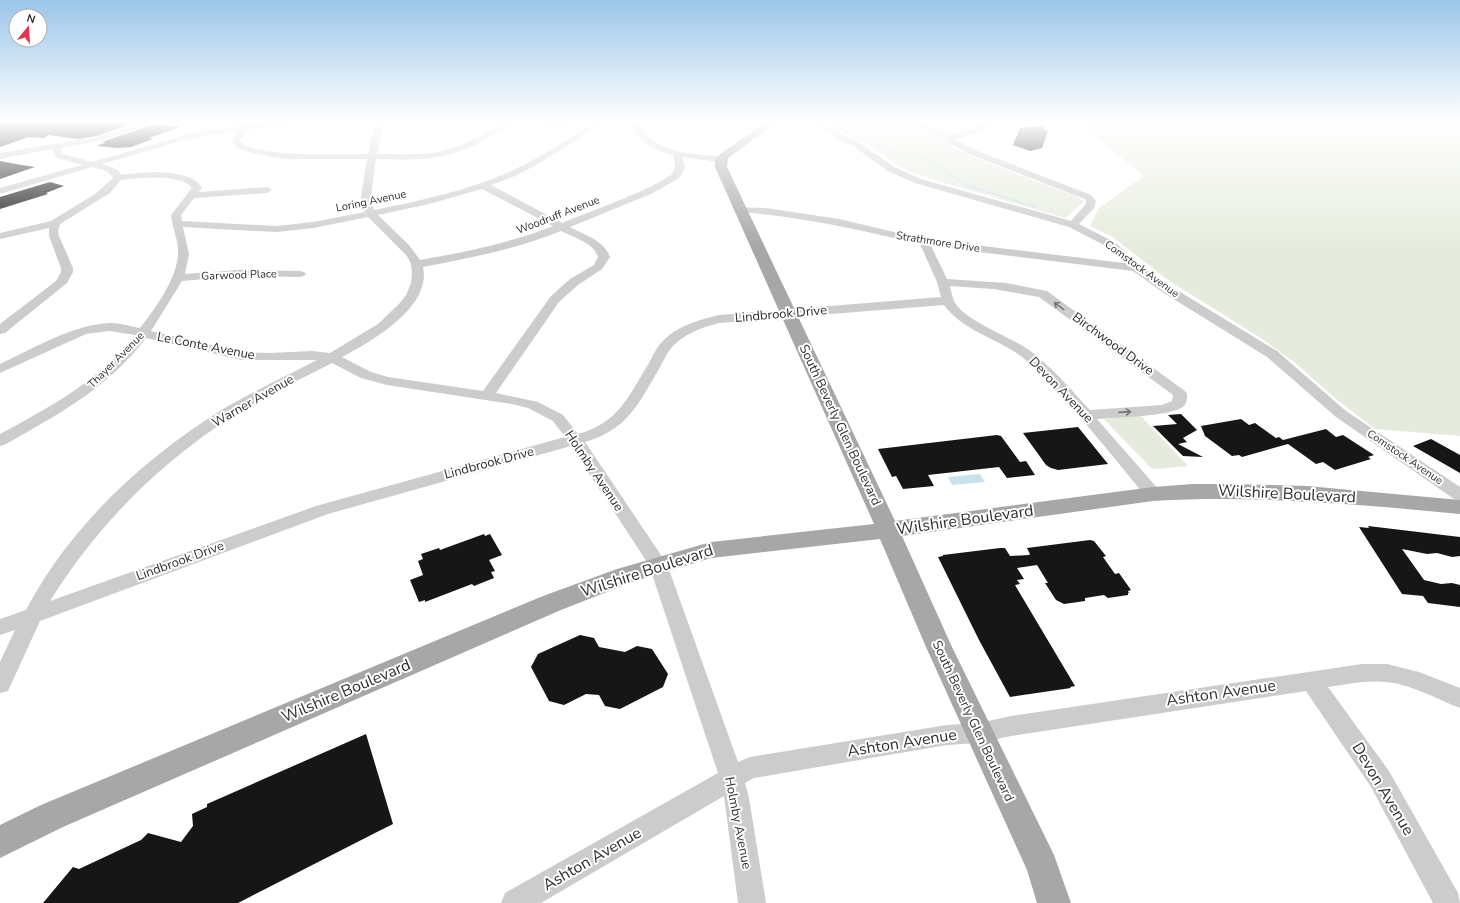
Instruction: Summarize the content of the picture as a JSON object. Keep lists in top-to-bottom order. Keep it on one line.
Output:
{"streets":{"main road":["South Beverly Glen Boulevard","Wilshire Boulevard"],"street":["Loring Avenue","Woodruff Avenue","Strathmore Drive","Comstock Avenue","Garwood Place","Lindbrook Drive","Birchwood Drive","Le Conte Avenue","Thayer Avenue","Devon Avenue","Warner Avenue","Holmby Avenue","Ashton Avenue"]},"crossings":[["Loring Avenue","Thayer Avenue"],["Woodruff Avenue","Warner Avenue"],["Strathmore Drive","Comstock Avenue"],["Strathmore Drive","Devon Avenue"],["Strathmore Drive","South Beverly Glen Boulevard"],["Garwood Place","Thayer Avenue"],["Lindbrook Drive","Devon Avenue"],["Lindbrook Drive","Warner Avenue"],["Lindbrook Drive","South Beverly Glen Boulevard"],["Lindbrook Drive","Holmby Avenue"],["Birchwood Drive","Devon Avenue"],["Le Conte Avenue","Thayer Avenue"],["Le Conte Avenue","Warner Avenue"],["Le Conte Avenue","Holmby Avenue"],["Devon Avenue","Wilshire Boulevard"],["Devon Avenue","Ashton Avenue"],["South Beverly Glen Boulevard","Wilshire Boulevard"],["South Beverly Glen Boulevard","Ashton Avenue"],["Holmby Avenue","Wilshire Boulevard"],["Holmby Avenue","Ashton Avenue"]],"north":"top"}
